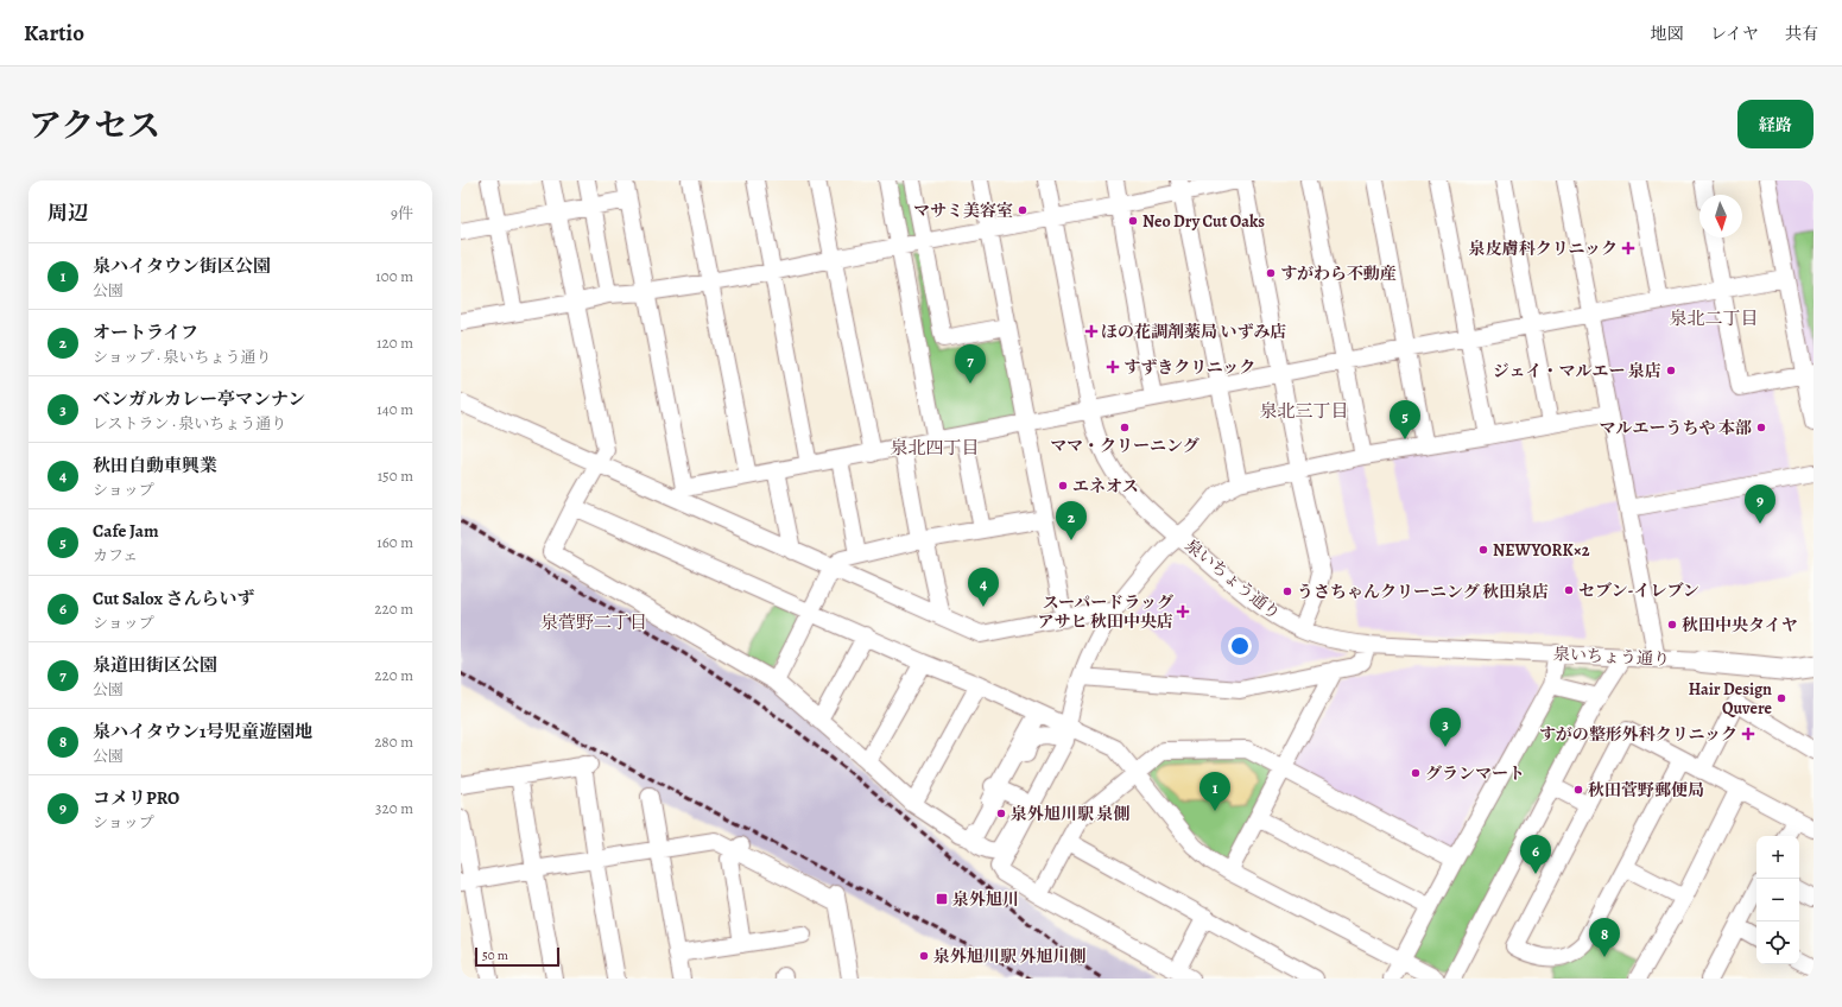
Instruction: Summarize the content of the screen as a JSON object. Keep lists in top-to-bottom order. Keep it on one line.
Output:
{"streets":{"main road":["泉いちょう通り"]},"districts":["泉北二丁目","泉北三丁目","泉北四丁目","泉菅野二丁目"],"places":{"other":["マサミ美容室","Neo Dry Cut Oaks","すがわら不動産","ジェイ・マルエー 泉店","ママ・クリーニング","マルエーうちや 本部","エネオス","NEWYORK×2","セブン-イレブン","うさちゃんクリーニング 秋田泉店","秋田中央タイヤ","Hair Design Quvere","グランマート","秋田菅野郵便局","泉外旭川駅 泉側","泉外旭川駅 外旭川側"],"health":["泉皮膚科クリニック","ほの花調剤薬局 いずみ店","すずきクリニック","スーパードラッグ アサヒ 秋田中央店","すがの整形外科クリニック"],"transit":["泉外旭川"]},"scale_bar":"50 m","north":"bottom","page":{"header":"Kartio","nav":["地図","レイヤ","共有"],"title":"アクセス","buttons":"経路","heading":["周辺","9件"],"list":[{"mark":"1","name":"泉ハイタウン街区公園","note":"公園","value":"100 m"},{"mark":"2","name":"オートライフ","note":"ショップ · 泉いちょう通り","value":"120 m"},{"mark":"3","name":"ベンガルカレー亭マンナン","note":"レストラン · 泉いちょう通り","value":"140 m"},{"mark":"4","name":"秋田自動車興業","note":"ショップ","value":"150 m"},{"mark":"5","name":"Cafe Jam","note":"カフェ","value":"160 m"},{"mark":"6","name":"Cut Salox さんらいず","note":"ショップ","value":"220 m"},{"mark":"7","name":"泉道田街区公園","note":"公園","value":"220 m"},{"mark":"8","name":"泉ハイタウン1号児童遊園地","note":"公園","value":"280 m"},{"mark":"9","name":"コメリPRO","note":"ショップ","value":"320 m"}],"pins":["7","5","9","2","4","3","1","6","8"],"map_buttons":["+","−"],"scale":"50 m"}}
